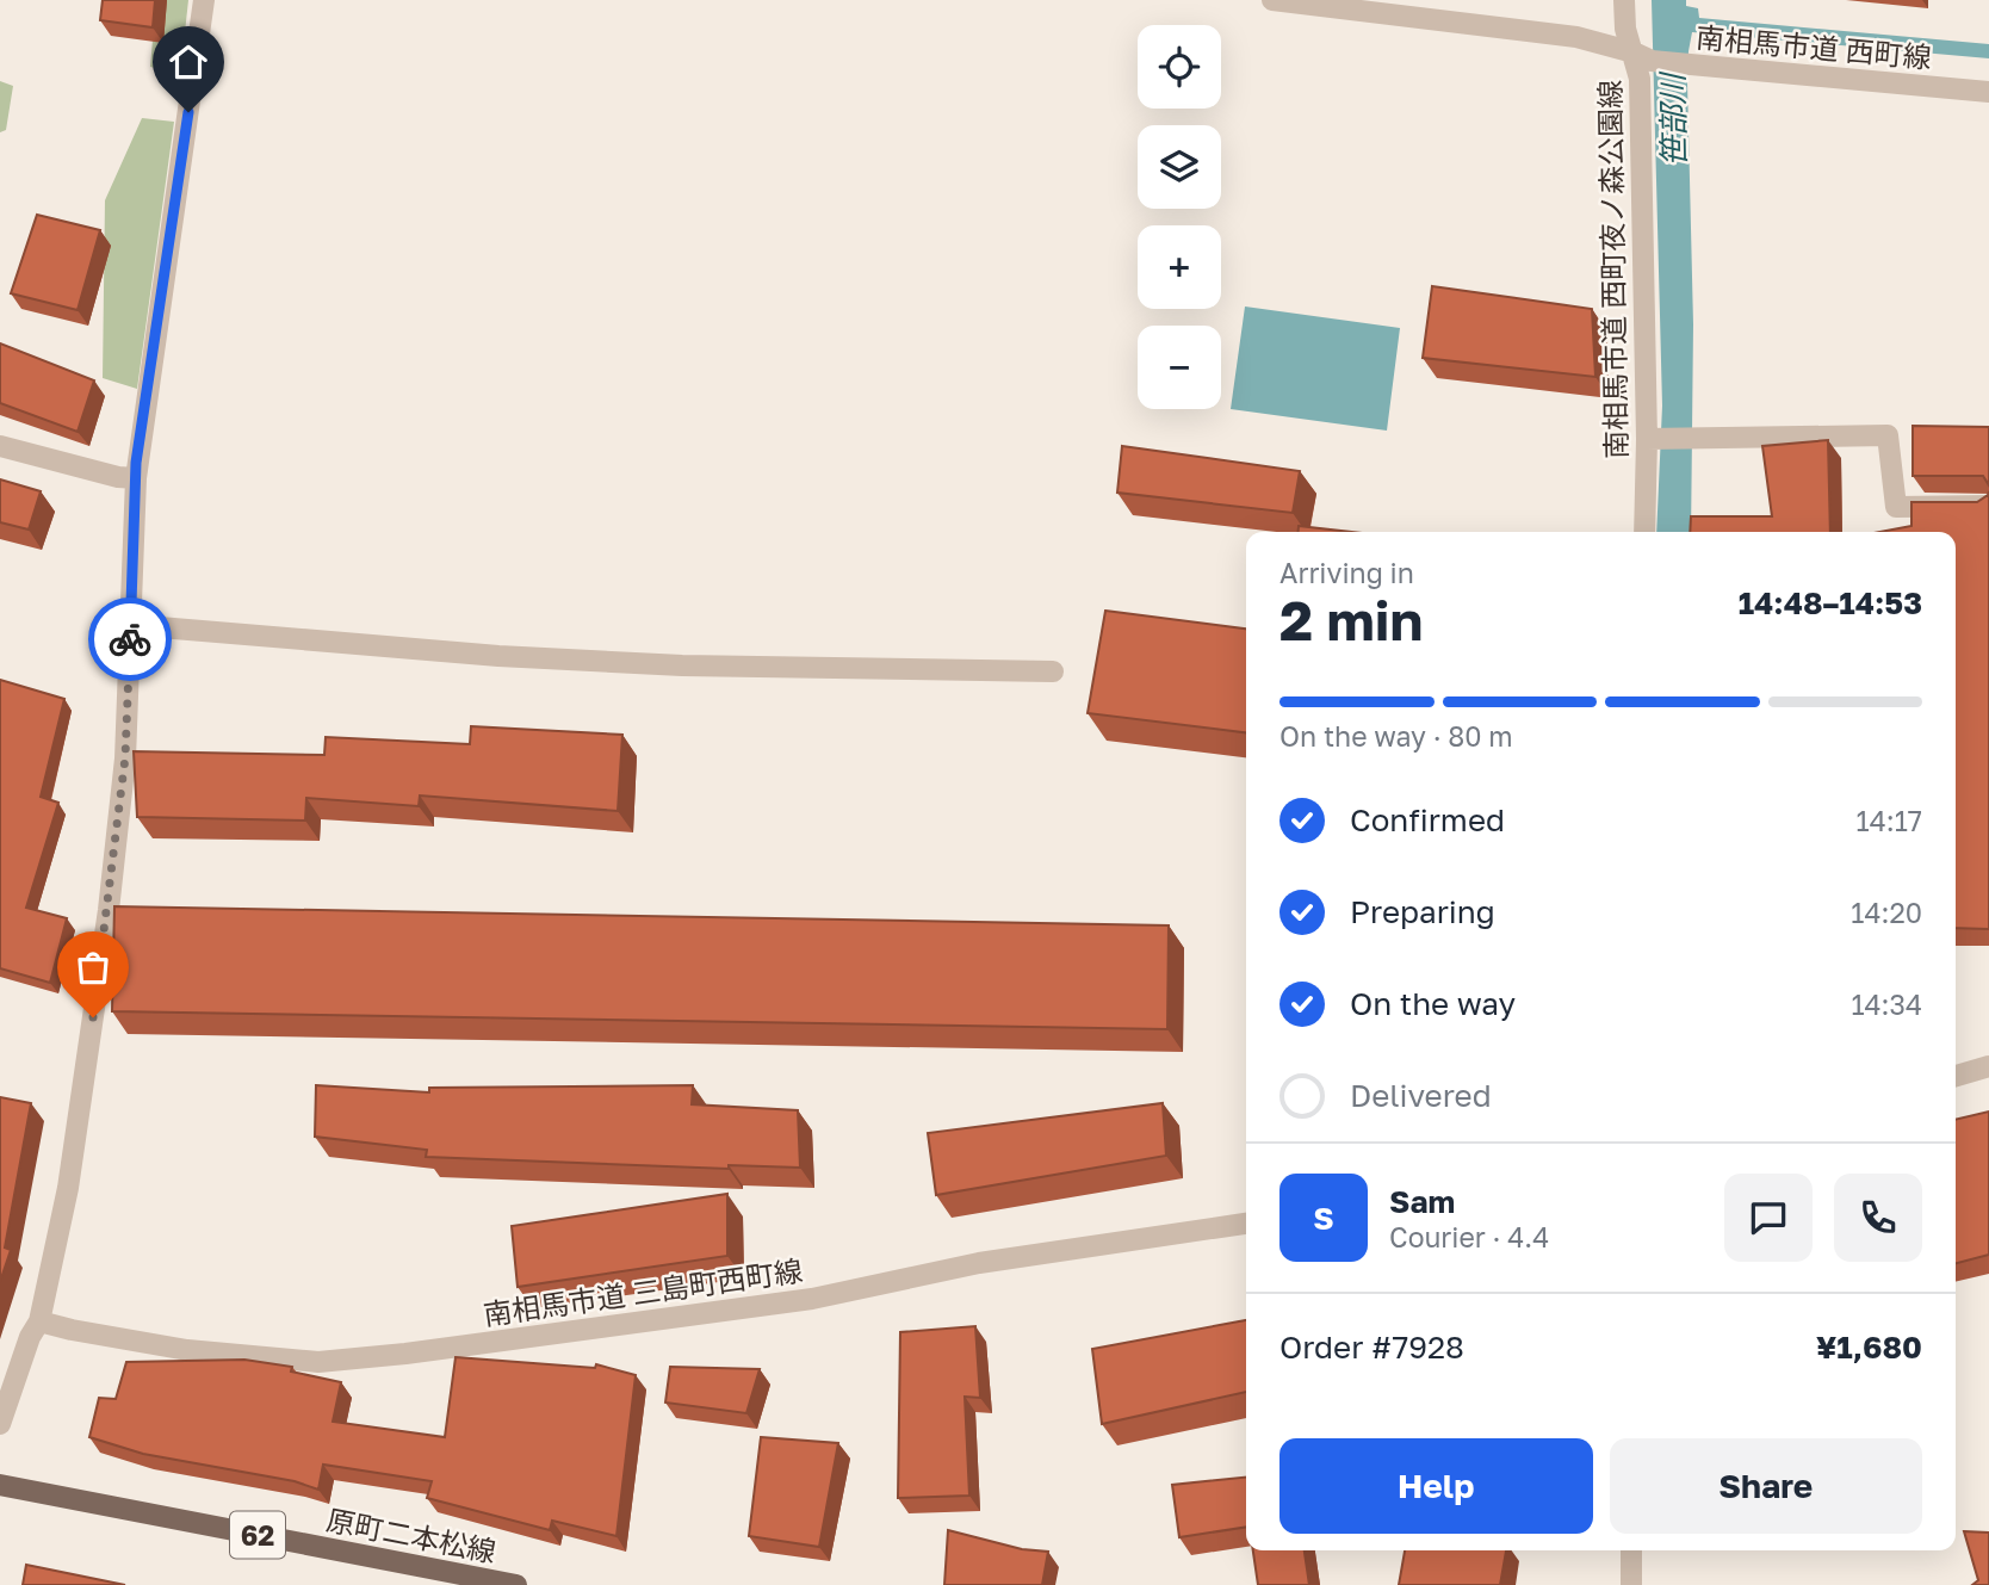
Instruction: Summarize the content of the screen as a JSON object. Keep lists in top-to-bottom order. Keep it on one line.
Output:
{"streets":{"main road":["62","原町二本松線"],"street":["南相馬市道 西町線","南相馬市道 西町夜ノ森公園線","南相馬市道 三島町西町線"]},"crossings":[["南相馬市道 西町線","南相馬市道 西町夜ノ森公園線"]],"water":["笹部川"],"page":{"map_buttons":["+","−"],"heading":["2 min","Arriving in","14:48–14:53"],"panel":["Sam","Courier · 4.4","Order #7928","¥1,680"],"bar":"On the way · 80 m","list":[["Confirmed","14:17"],["Preparing","14:20"],["On the way","14:34"],"Delivered"],"round":"S","buttons":["Help","Share"]}}
